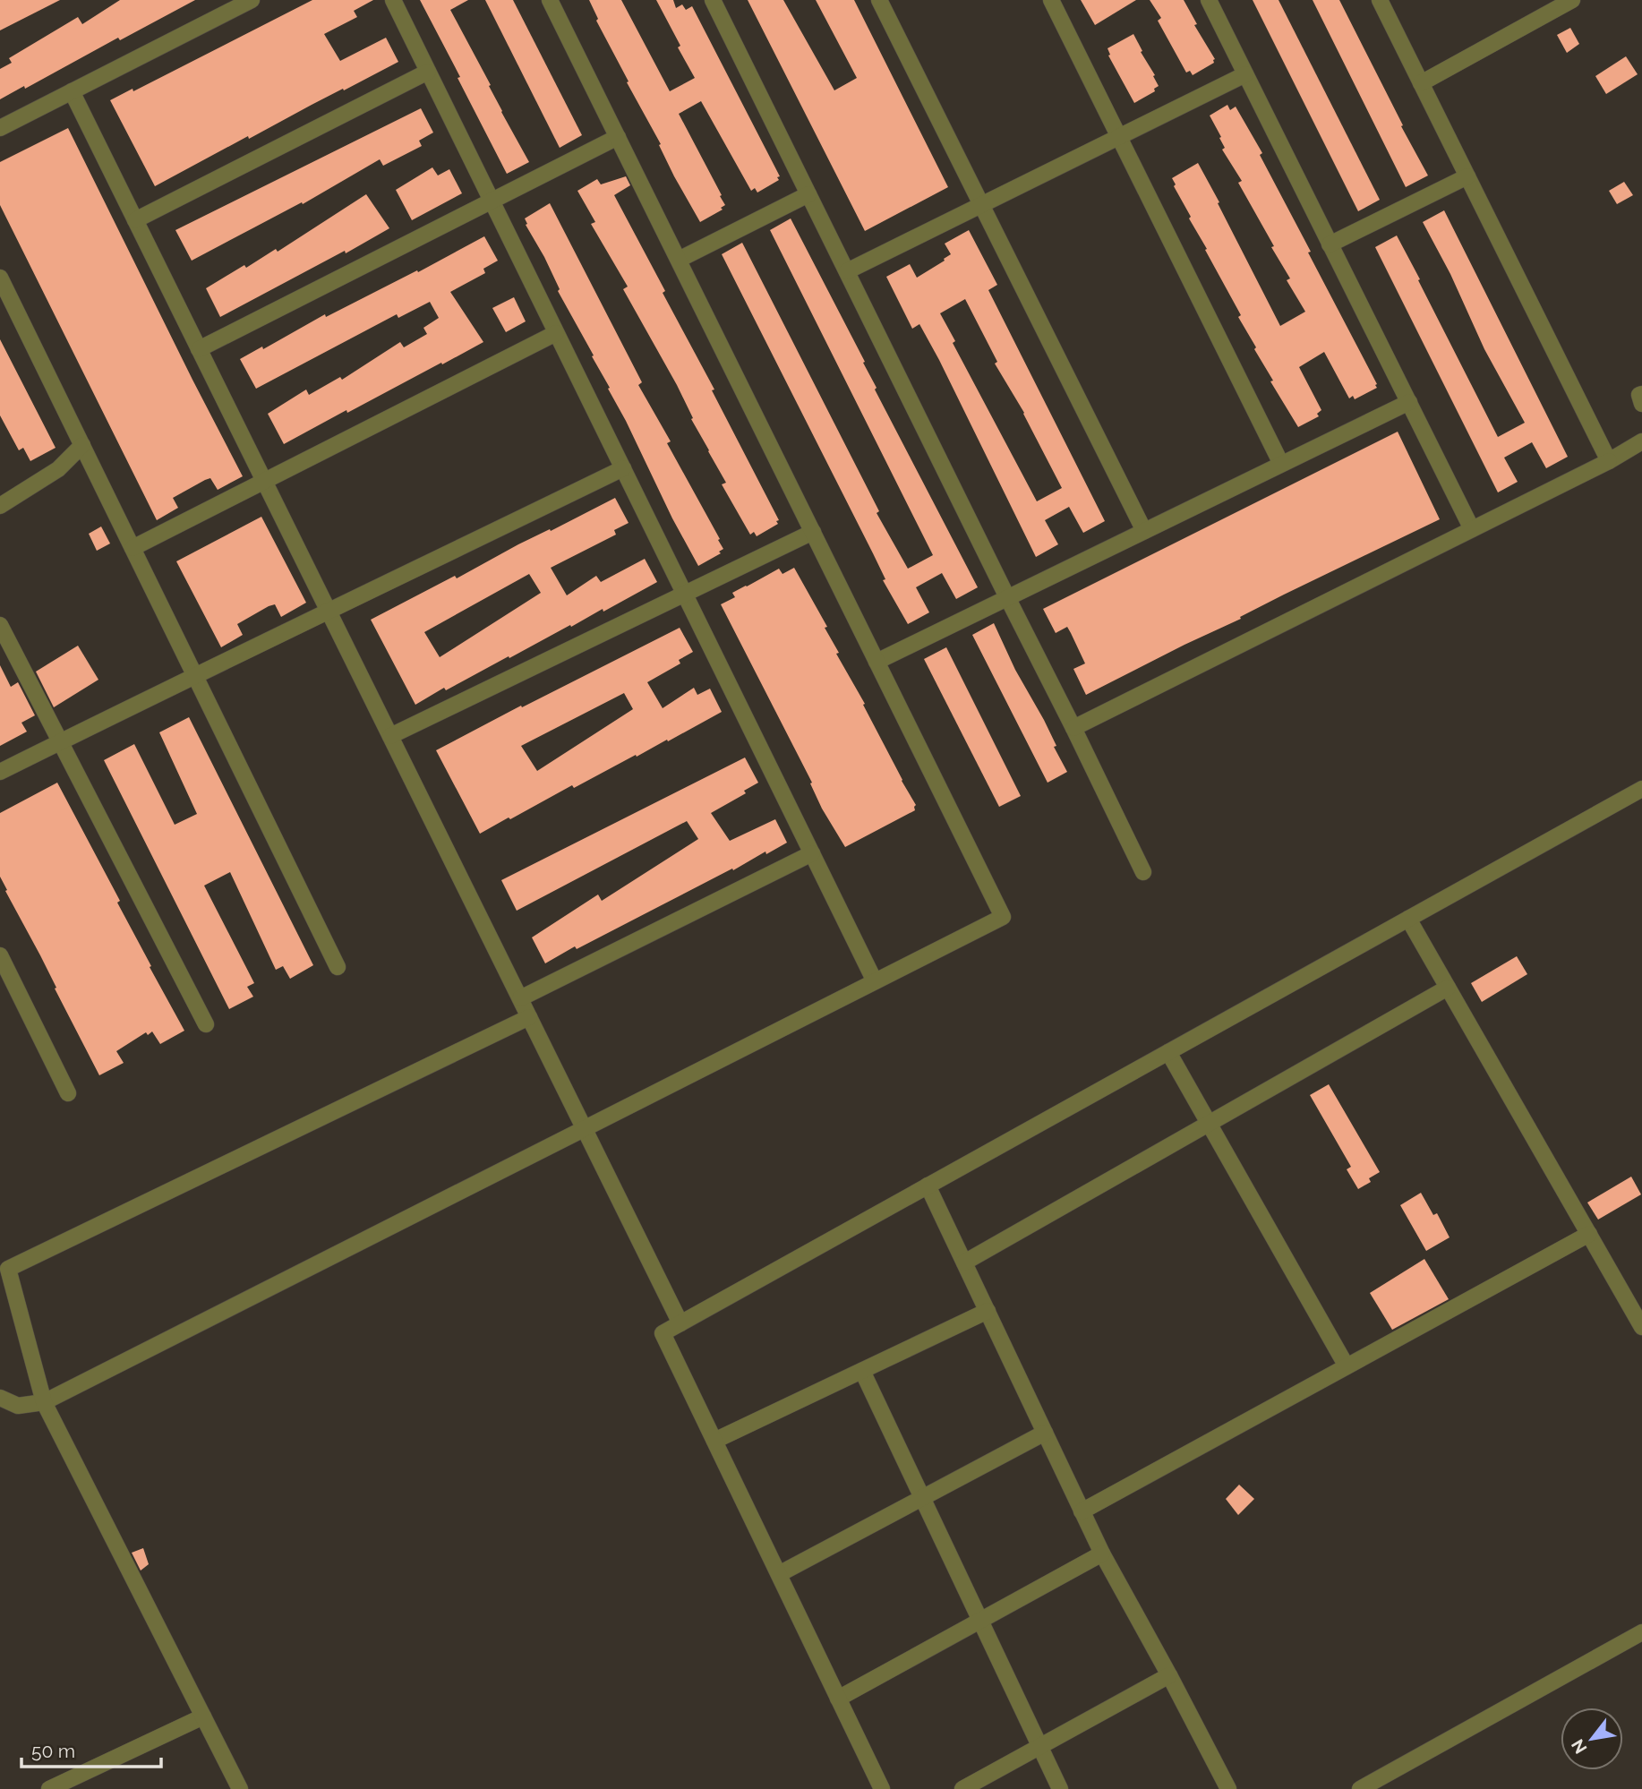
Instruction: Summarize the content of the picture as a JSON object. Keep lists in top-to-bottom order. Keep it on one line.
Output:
{"scale_bar":"50 m","north":"bottom left"}
